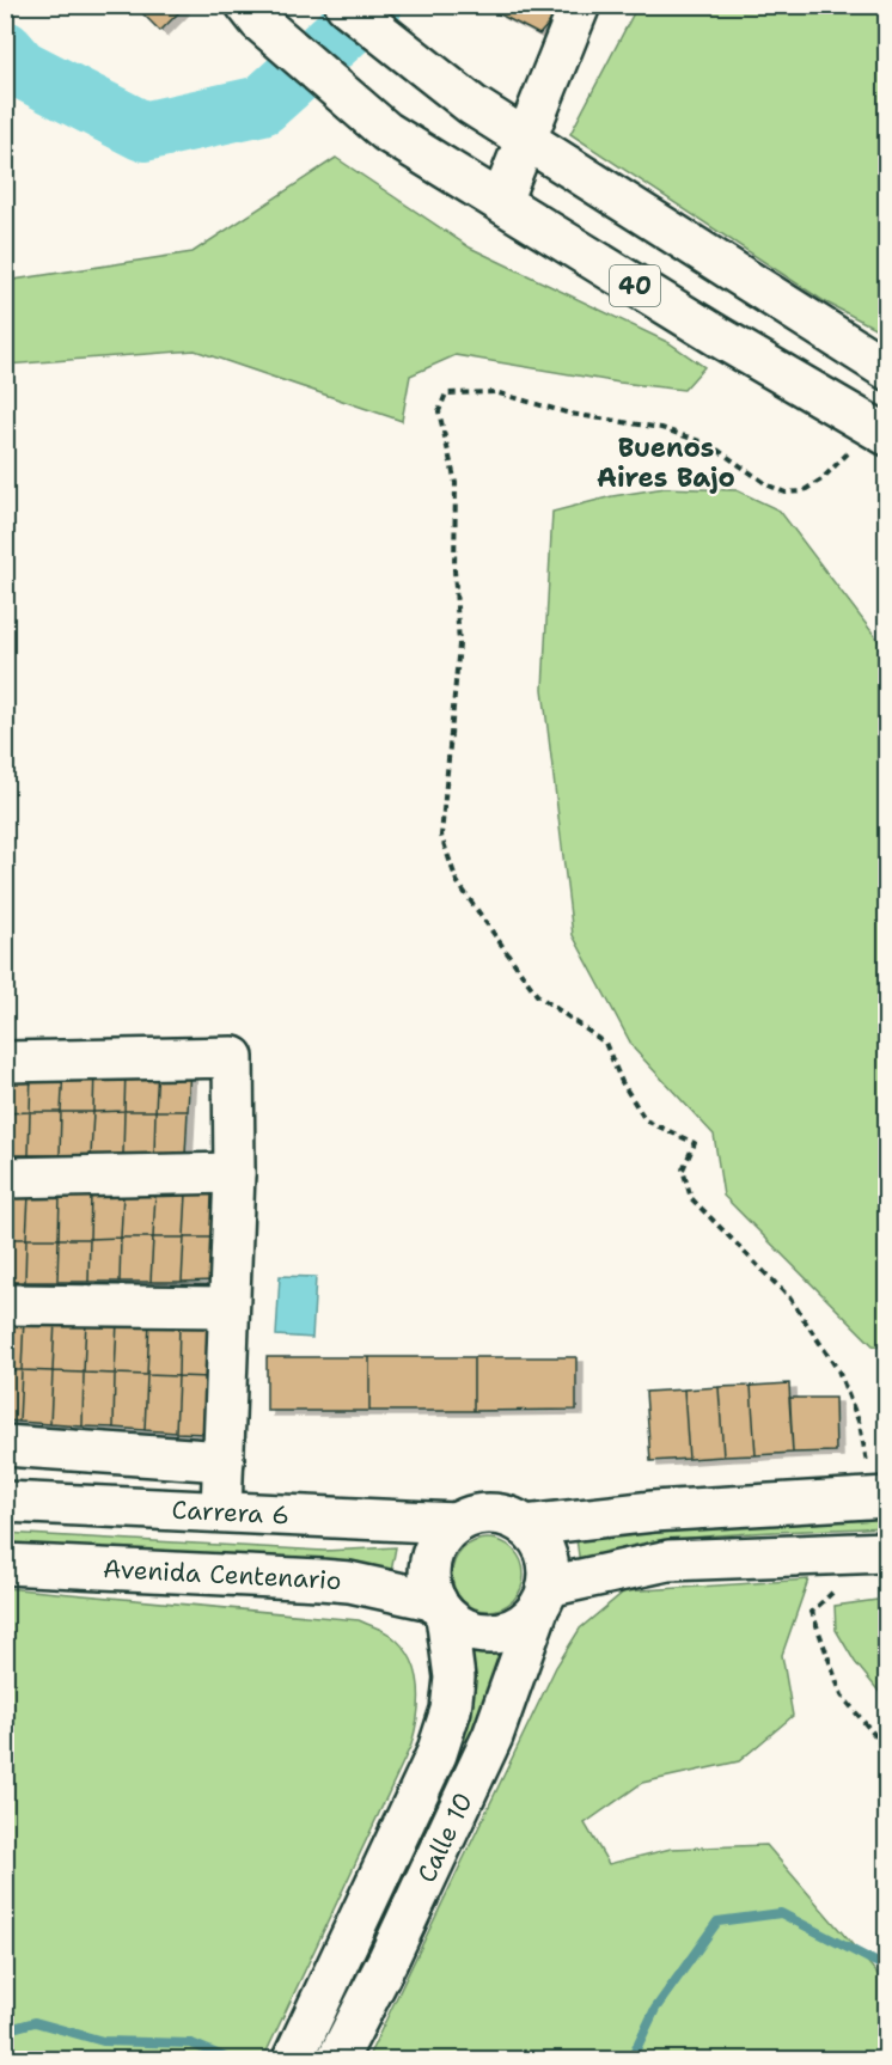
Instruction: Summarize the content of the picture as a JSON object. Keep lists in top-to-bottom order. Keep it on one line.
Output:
{"streets":{"main road":["40","Carrera 6","Avenida Centenario","Calle 10"]},"crossings":[["Carrera 6","Avenida Centenario"],["Carrera 6","Calle 10"],["Avenida Centenario","Calle 10"]],"districts":["Buenos Aires Bajo"]}
